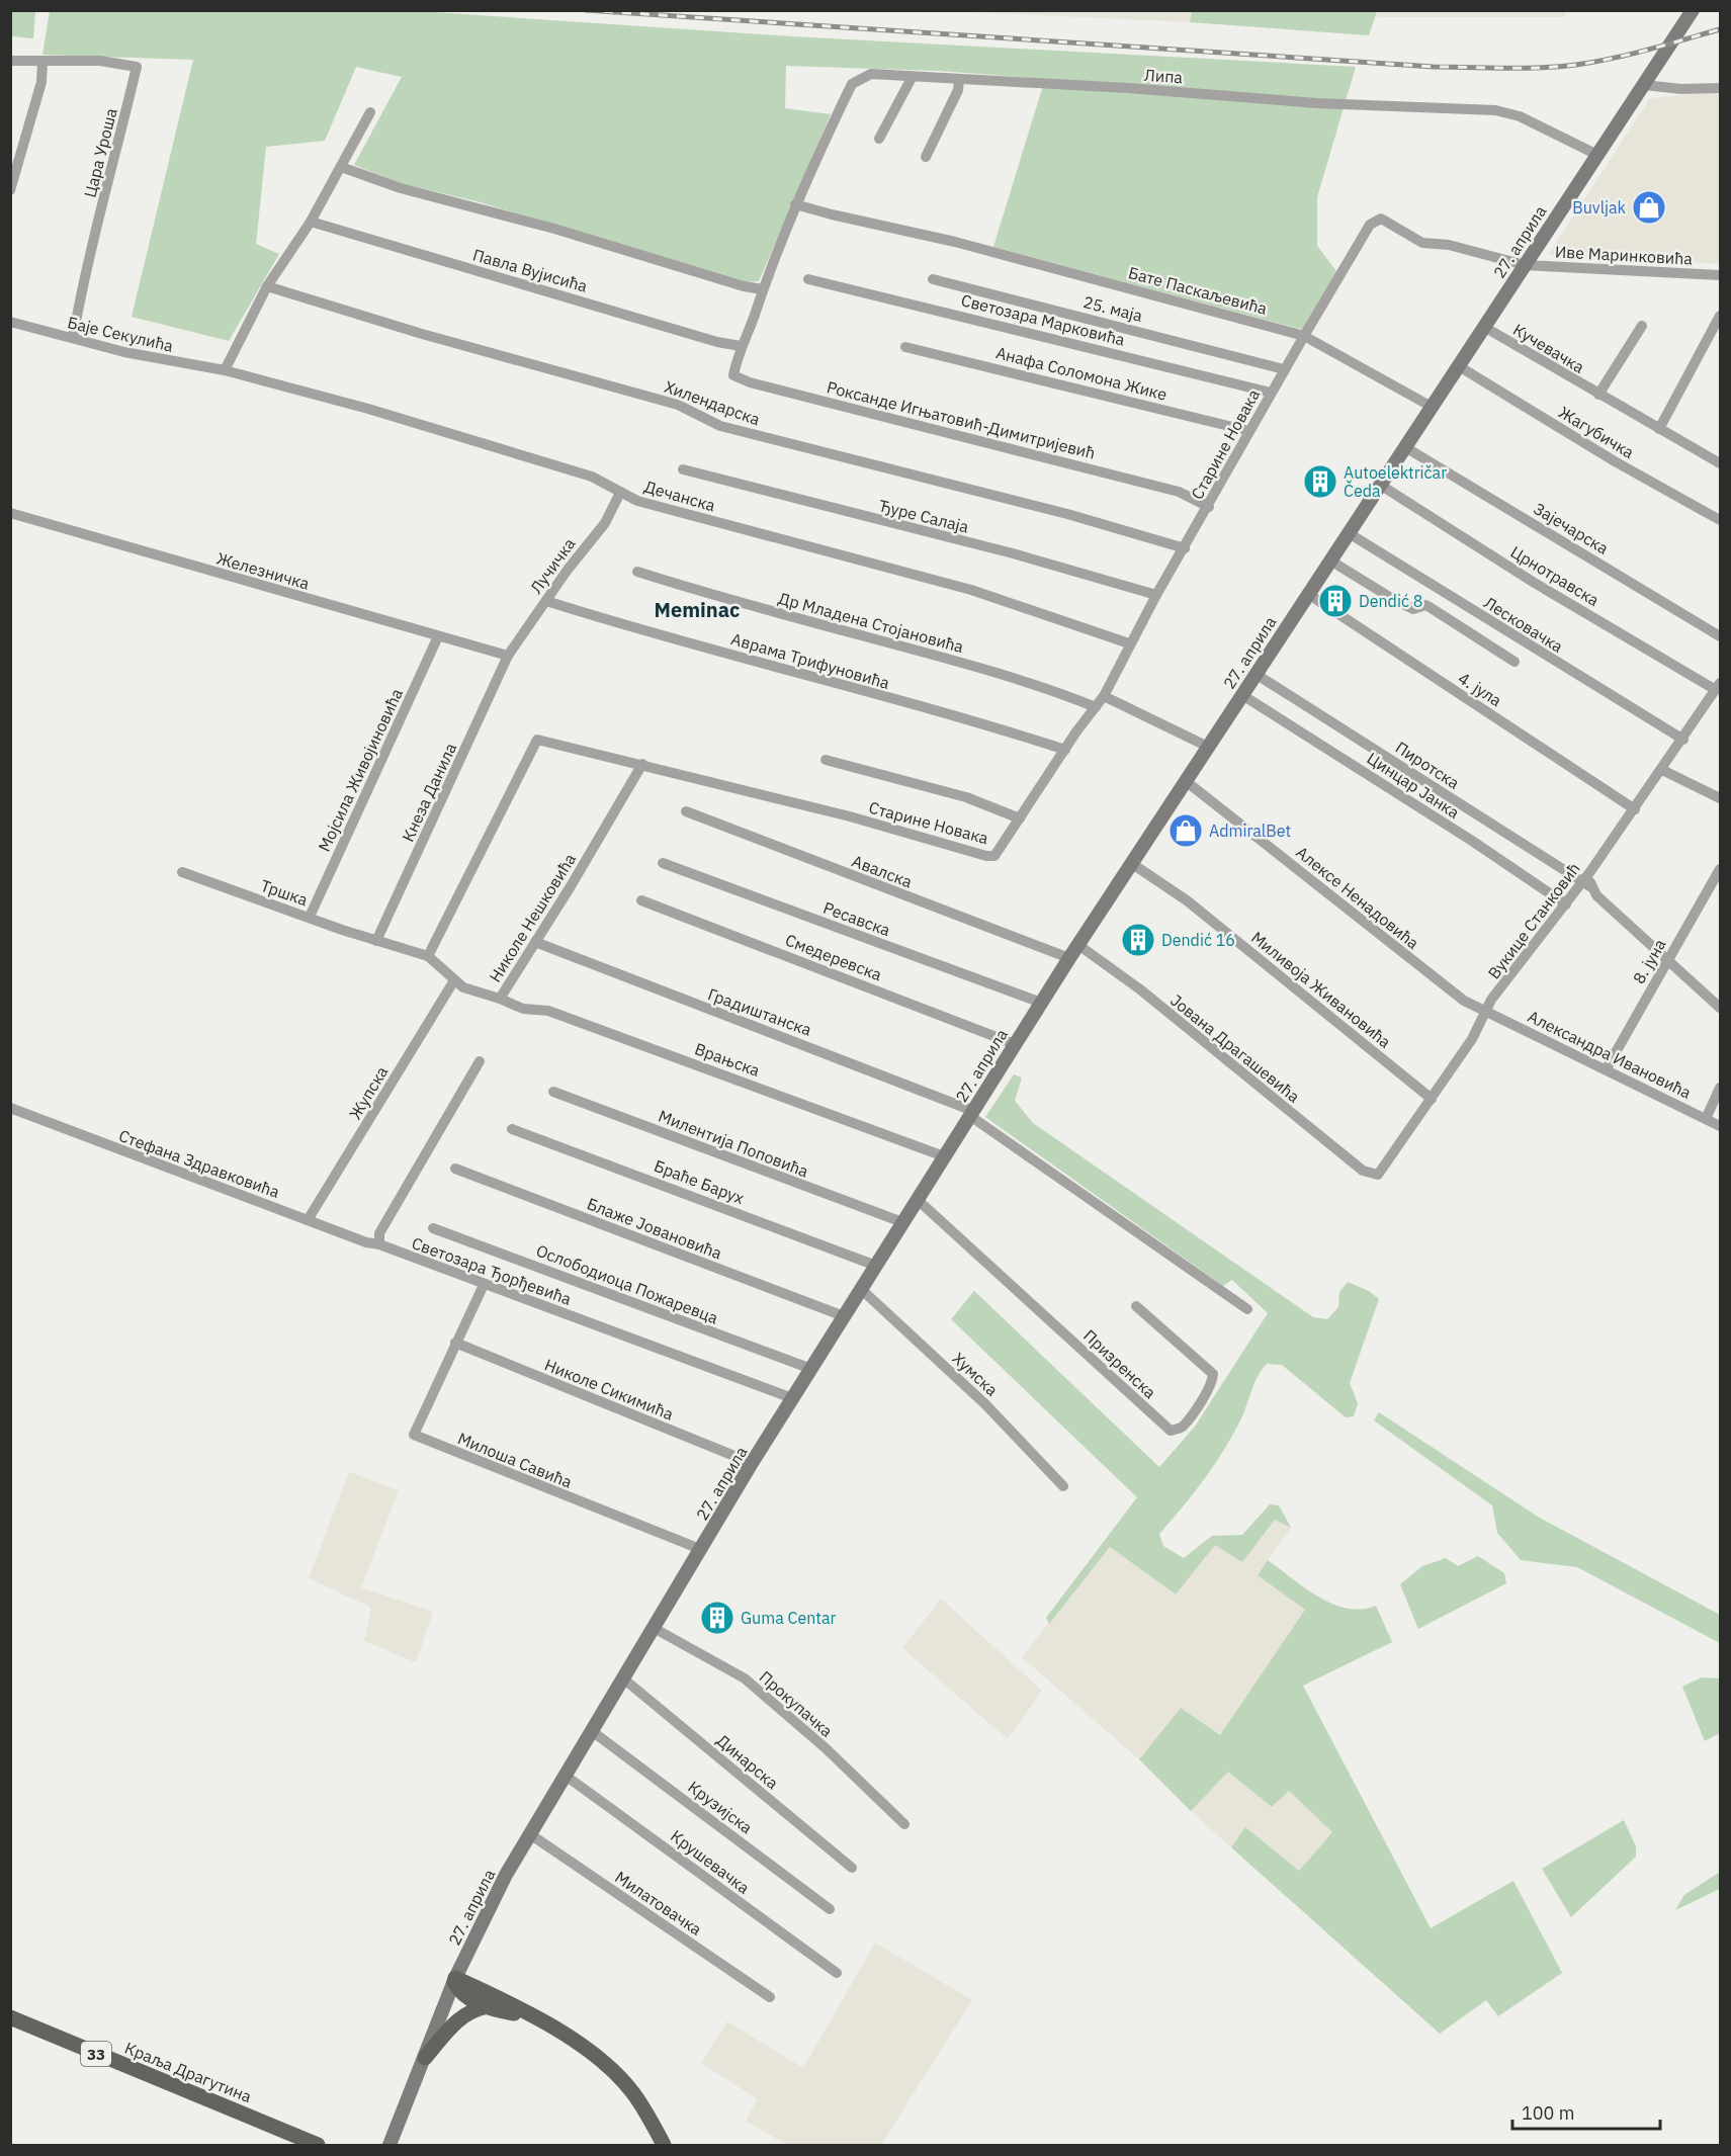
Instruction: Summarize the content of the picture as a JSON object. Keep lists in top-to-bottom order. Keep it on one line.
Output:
{"streets":{"main road":["27. априла","33","Краља Драгутина"],"street":["Липа","Цара Уроша","Иве Маринковића","Павла Вујисића","Бате Паскаљевића","25. маја","Светозара Марковића","Баје Секулића","Кучевачка","Анафа Соломона Жике","Хилендарска","Роксанде Игњатовић-Димитријевић","Жагубичка","Старине Новака","Дечанска","Ђуре Салаја","Зајечарска","Лучичка","Железничка","Црнотравска","Др Младена Стојановића","Лесковачка","Аврама Трифуновића","4. јула","Пиротска","Мојсила Живојиновића","Цинцар Јанка","Кнеза Данила","Авалска","Тршка","Алексе Ненадовића","Николе Нешковића","Ресавска","Вукице Станковић","Смедеревска","8. јуна","Миливоја Живановића","Градиштанска","Јована Драгашевића","Александра Ивановића","Врањска","Жупска","Милентија Поповића","Стефана Здравковића","Браће Барух","Блаже Јовановића","Светозара Ђорђевића","Ослободиоца Пожаревца","Призренска","Хумска","Николе Сикимића","Милоша Савића","Прокупачка","Динарска","Крузијска","Крушевачка","Милатовачка"]},"crossings":[["Липа","27. априла"],["Липа","Павла Вујисића"],["Липа","Бате Паскаљевића"],["Липа","Роксанде Игњатовић-Димитријевић"],["Цара Уроша","Баје Секулића"],["27. априла","Иве Маринковића"],["27. априла","Бате Паскаљевића"],["27. априла","Кучевачка"],["27. априла","Жагубичка"],["27. априла","Зајечарска"],["27. априла","Црнотравска"],["27. априла","Лесковачка"],["27. априла","4. јула"],["27. априла","Пиротска"],["27. априла","Цинцар Јанка"],["27. априла","Авалска"],["27. априла","Алексе Ненадовића"],["27. априла","Ресавска"],["27. априла","Смедеревска"],["27. априла","Миливоја Живановића"],["27. априла","Градиштанска"],["27. априла","Јована Драгашевића"],["27. априла","Врањска"],["27. априла","Милентија Поповића"],["27. априла","Браће Барух"],["27. априла","Блаже Јовановића"],["27. априла","Светозара Ђорђевића"],["27. априла","Ослободиоца Пожаревца"],["27. априла","Призренска"],["27. априла","Хумска"],["27. априла","Николе Сикимића"],["27. априла","Милоша Савића"],["27. априла","Прокупачка"],["27. априла","Динарска"],["27. априла","Крузијска"],["27. априла","Крушевачка"],["27. априла","Милатовачка"],["Павла Вујисића","Роксанде Игњатовић-Димитријевић"],["Бате Паскаљевића","Старине Новака"],["25. маја","Старине Новака"],["Светозара Марковића","Старине Новака"],["Баје Секулића","Дечанска"],["Анафа Соломона Жике","Старине Новака"],["Хилендарска","Старине Новака"],["Роксанде Игњатовић-Димитријевић","Старине Новака"],["Старине Новака","Дечанска"],["Старине Новака","Ђуре Салаја"],["Старине Новака","Др Младена Стојановића"],["Старине Новака","Аврама Трифуновића"],["Старине Новака","Николе Нешковића"],["Дечанска","Лучичка"],["Лучичка","Железничка"],["Лучичка","Аврама Трифуновића"],["Лучичка","Кнеза Данила"],["Железничка","Мојсила Живојиновића"],["Железничка","Кнеза Данила"],["Црнотравска","Вукице Станковић"],["Лесковачка","Вукице Станковић"],["4. јула","Вукице Станковић"],["Пиротска","Вукице Станковић"],["Пиротска","8. јуна"],["Мојсила Живојиновића","Тршка"],["Цинцар Јанка","Вукице Станковић"],["Кнеза Данила","Тршка"],["Кнеза Данила","Николе Нешковића"],["Тршка","Николе Нешковића"],["Алексе Ненадовића","Вукице Станковић"],["Алексе Ненадовића","Александра Ивановића"],["Николе Нешковића","Градиштанска"],["Николе Нешковића","Врањска"],["Николе Нешковића","Жупска"],["Вукице Станковић","Миливоја Живановића"],["Вукице Станковић","Јована Драгашевића"],["Вукице Станковић","Александра Ивановића"],["8. јуна","Александра Ивановића"],["Жупска","Стефана Здравковића"],["Стефана Здравковића","Светозара Ђорђевића"],["Николе Сикимића","Милоша Савића"]],"districts":["Meminac"],"places":{"shop":["Buvljak","AdmiralBet"],"building":["Autoelektričar Čeda","Dendić 8","Dendić 16","Guma Centar"]},"scale_bar":"100 m"}
